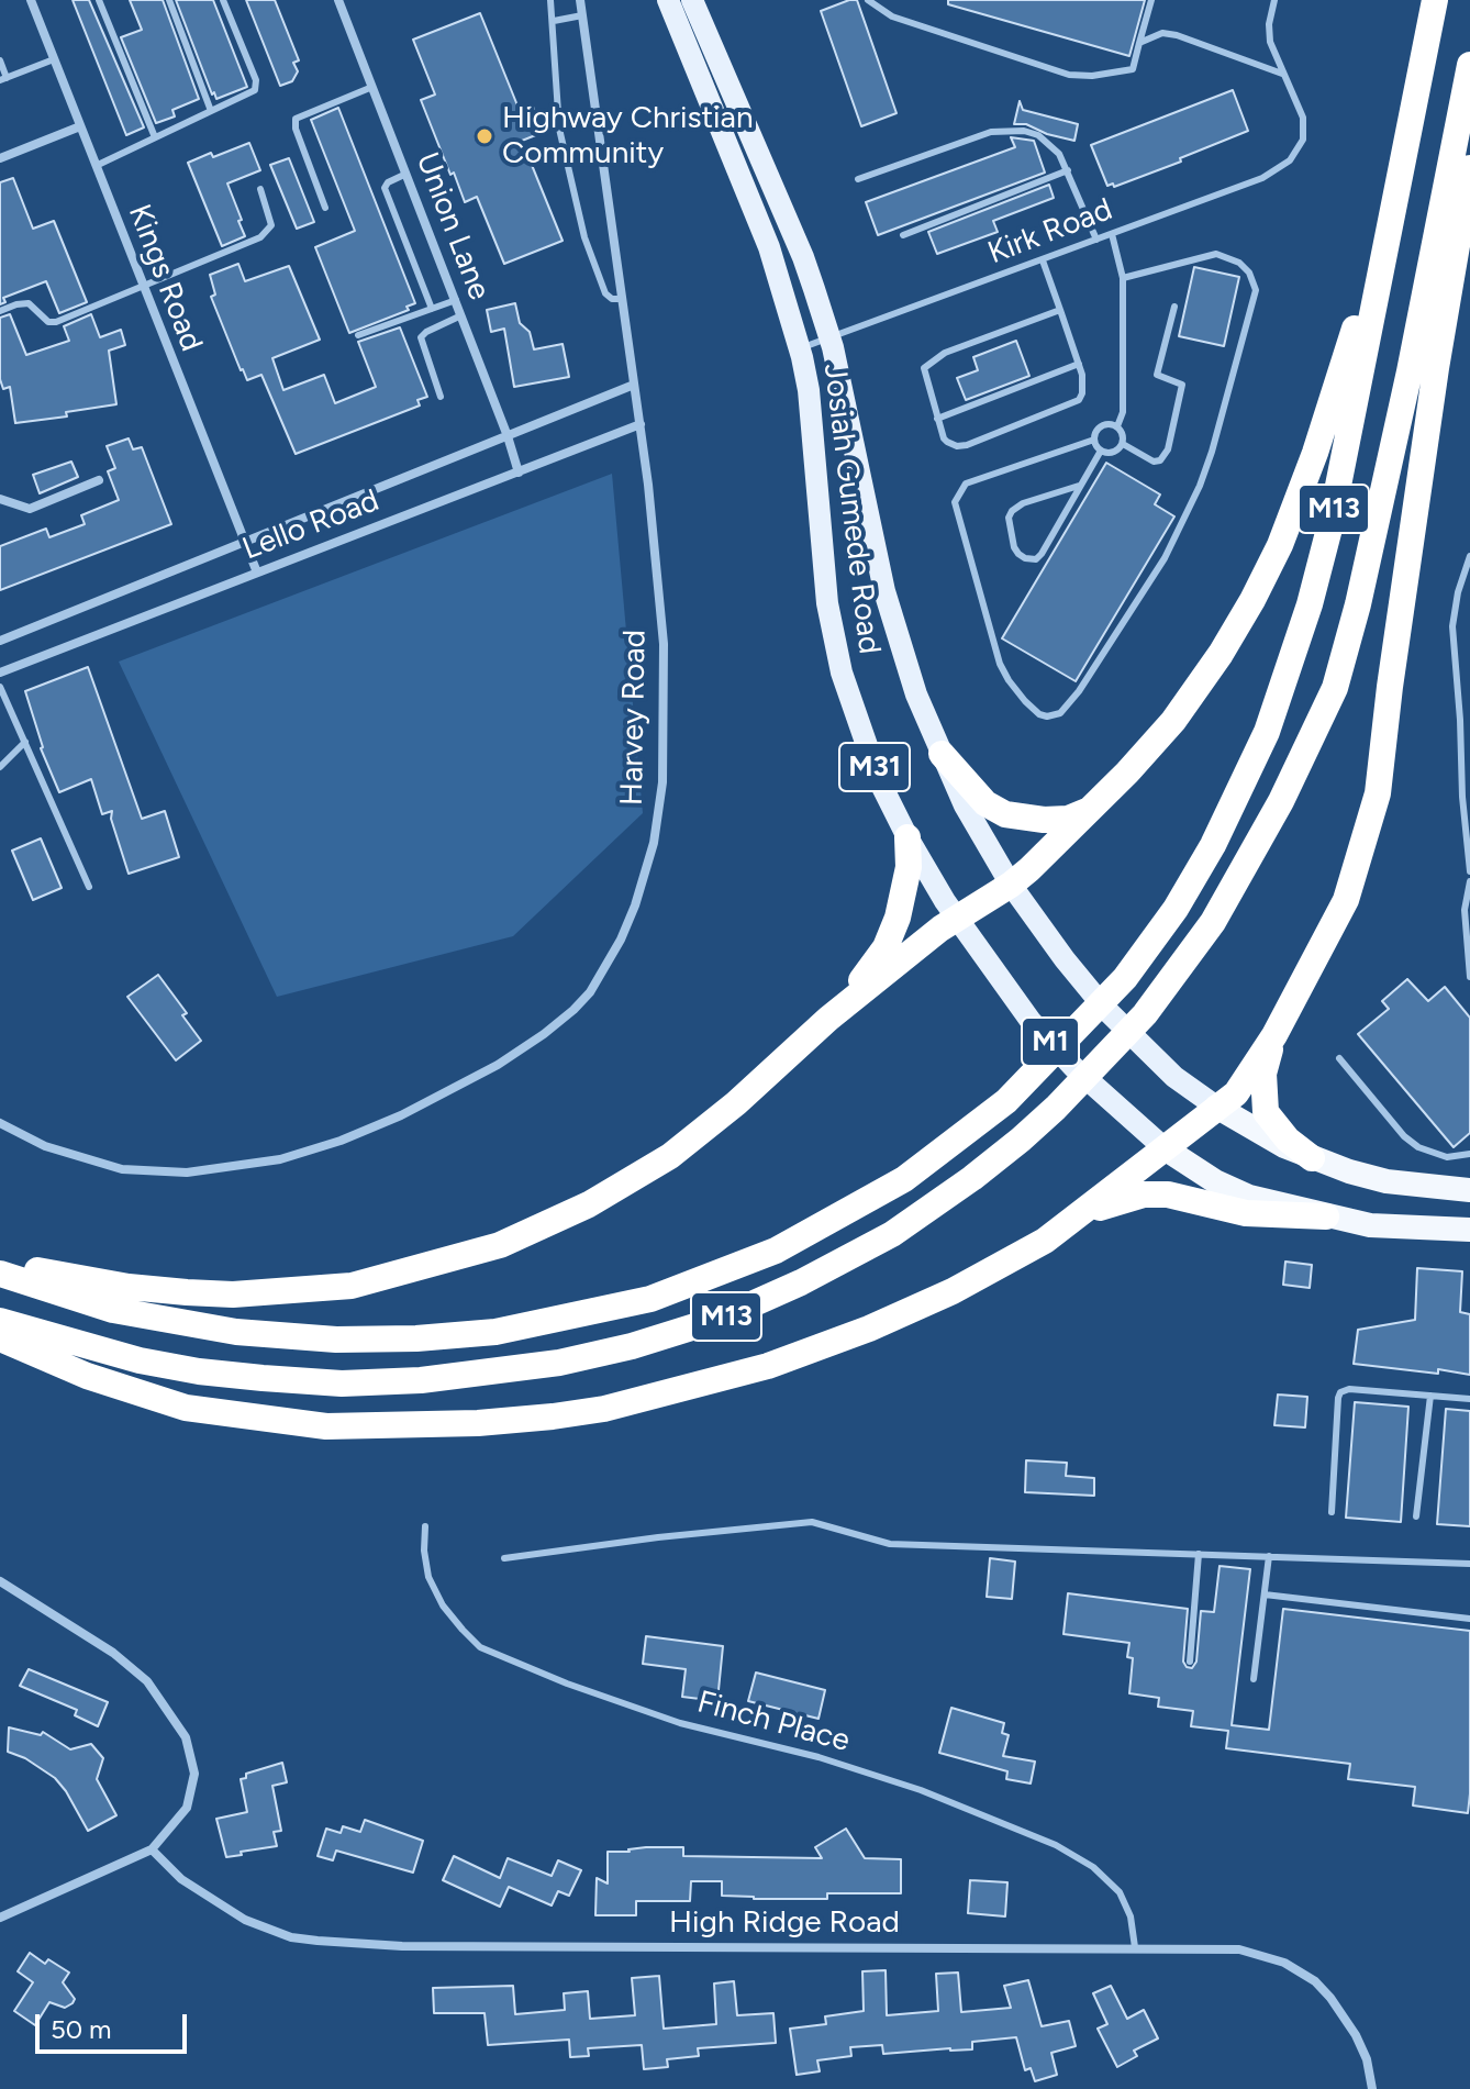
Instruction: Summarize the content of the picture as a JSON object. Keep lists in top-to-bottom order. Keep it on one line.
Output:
{"streets":{"highway":["M13","M1"],"main road":["Josiah Gumede Road","M31"],"street":["Union Lane","Kings Road","Lello Road","Harvey Road","High Ridge Road"],"lane":["Kirk Road","Finch Place"]},"crossings":[["Union Lane","Lello Road"],["Kirk Road","Josiah Gumede Road"],["Kings Road","Lello Road"],["Josiah Gumede Road","M1"],["Lello Road","Harvey Road"],["Finch Place","High Ridge Road"]],"places":["Highway Christian Community"],"scale_bar":"50 m"}
